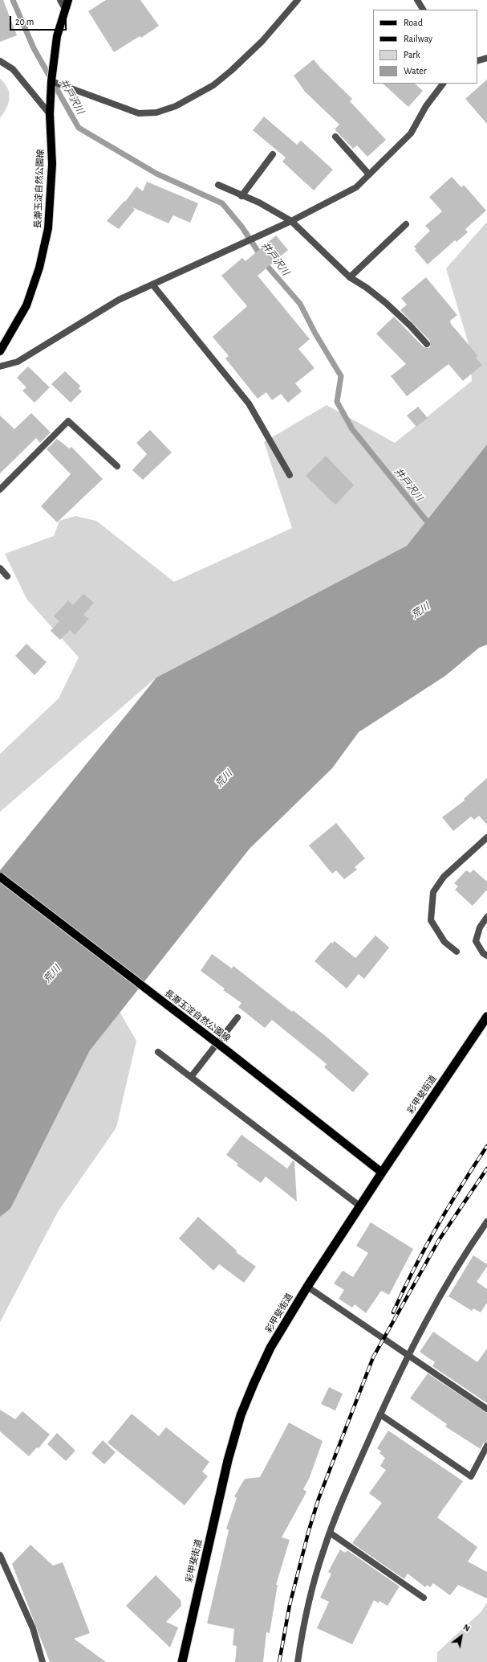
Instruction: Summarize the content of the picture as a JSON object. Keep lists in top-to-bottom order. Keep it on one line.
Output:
{"streets":{"highway":["彩甲斐街道"],"main road":["長瀞玉淀自然公園線"]},"crossings":[["長瀞玉淀自然公園線","彩甲斐街道"]],"water":["井戸沢川","荒川"],"legend":["Road","Railway","Park","Water"],"scale_bar":"20 m","north":"top right"}
